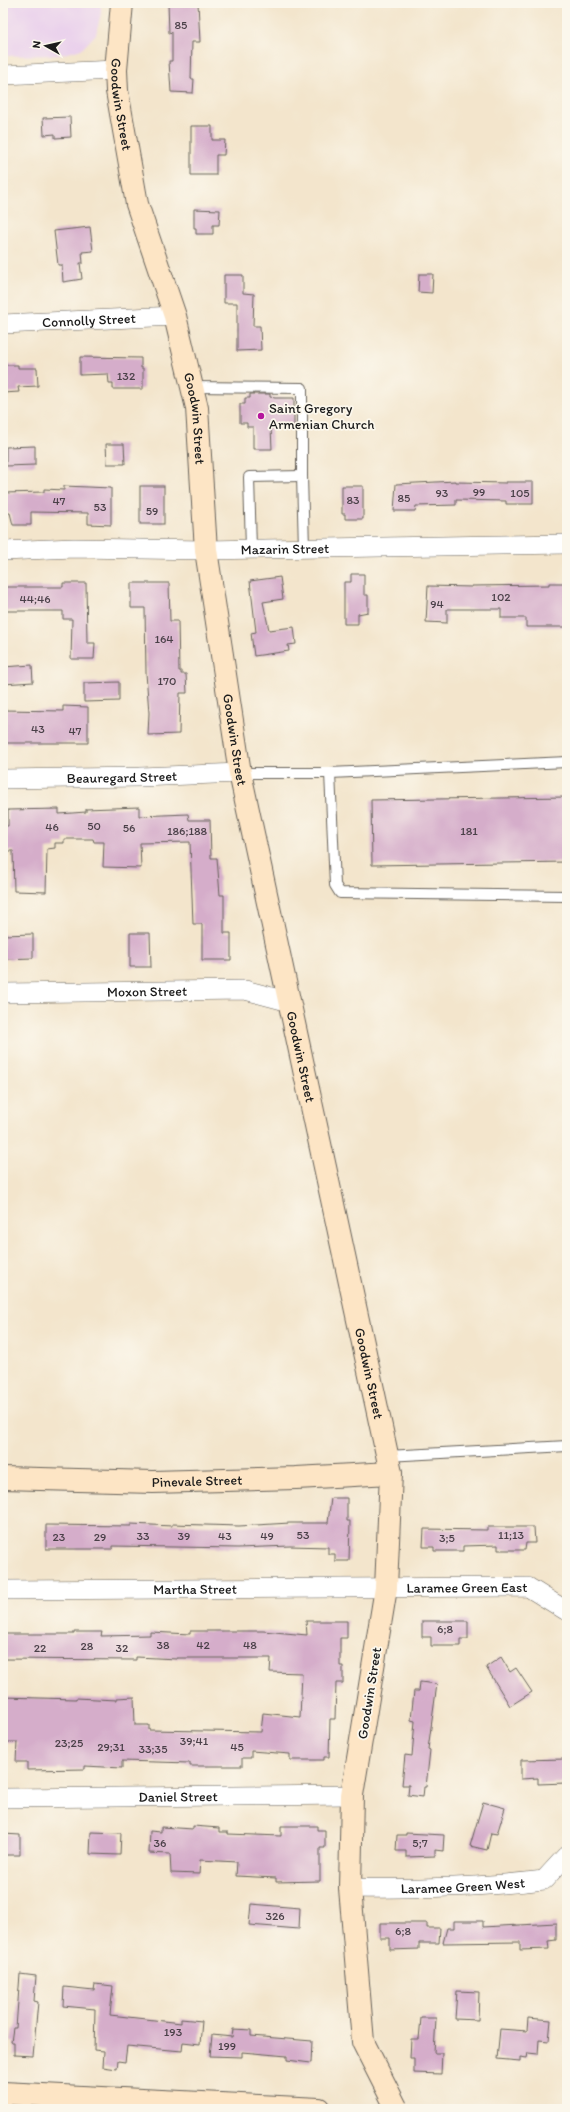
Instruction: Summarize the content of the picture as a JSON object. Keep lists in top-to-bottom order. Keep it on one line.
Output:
{"streets":{"main road":["Goodwin Street","Pinevale Street"],"street":["Connolly Street","Mazarin Street","Beauregard Street","Moxon Street","Martha Street","Laramee Green East","Daniel Street","Laramee Green West"]},"crossings":[["Goodwin Street","Connolly Street"],["Goodwin Street","Mazarin Street"],["Goodwin Street","Beauregard Street"],["Goodwin Street","Moxon Street"],["Goodwin Street","Pinevale Street"],["Goodwin Street","Martha Street"],["Goodwin Street","Laramee Green East"],["Goodwin Street","Daniel Street"],["Goodwin Street","Laramee Green West"],["Martha Street","Laramee Green East"]],"places":["Saint Gregory Armenian Church"],"house_numbers":["85","132","99","93","105","85","83","47","53","59","102","44;46","94","164","170","43","47","50","46","56","186;188","181","53","11;13","33","39","43","49","23","29","3;5","6;8","38","42","48","28","22","32","39;41","23;25","29;31","45","33;35","36","5;7","326","6;8","193","199"],"north":"left"}
